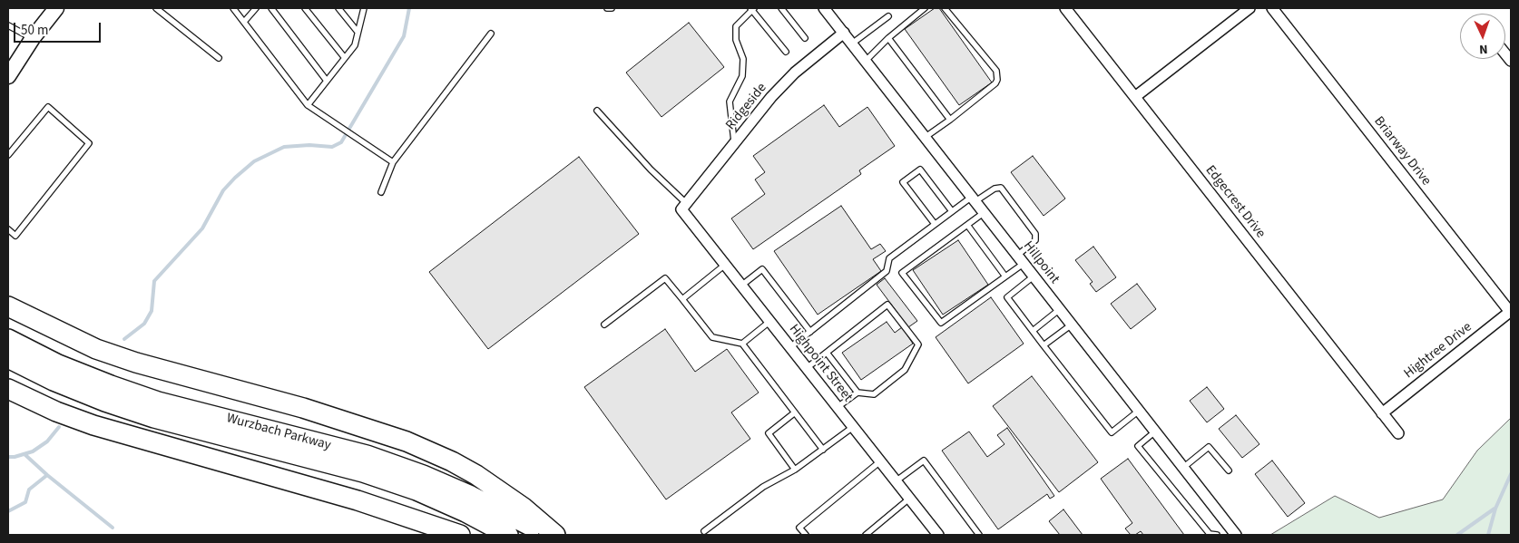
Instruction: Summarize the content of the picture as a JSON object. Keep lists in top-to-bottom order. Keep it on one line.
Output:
{"streets":{"highway":["Wurzbach Parkway"],"street":["Ridgeside","Briarway Drive","Edgecrest Drive","Hillpoint","Hightree Drive","Highpoint Street"]},"crossings":[["Ridgeside","Hillpoint"],["Ridgeside","Highpoint Street"],["Briarway Drive","Hightree Drive"],["Edgecrest Drive","Hightree Drive"]],"scale_bar":"50 m","north":"bottom"}
